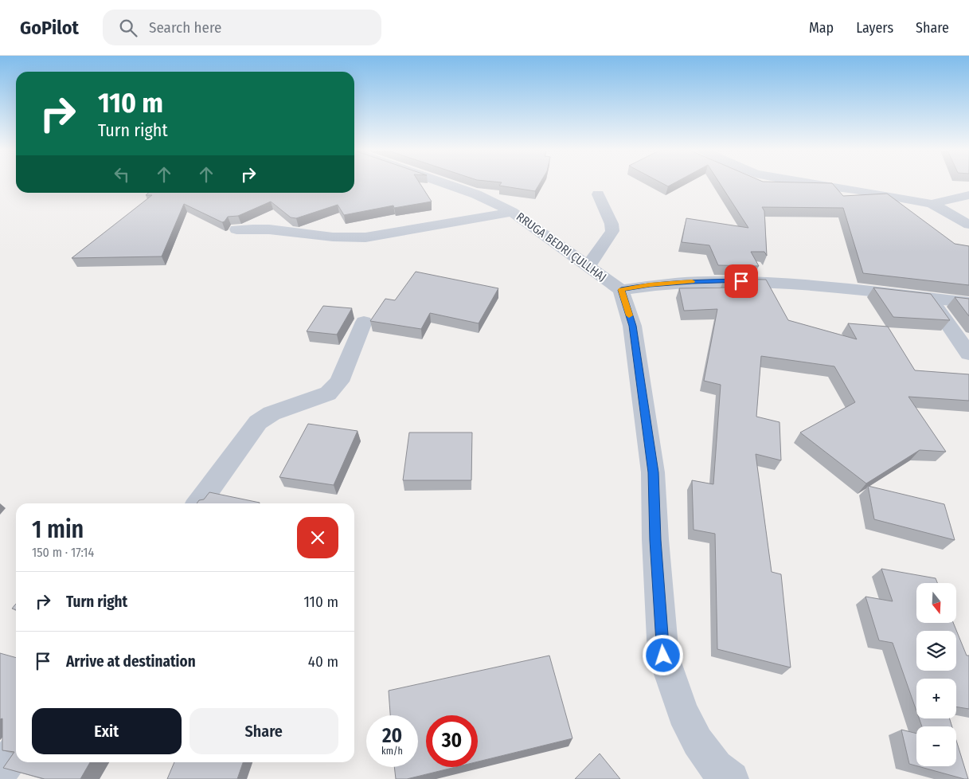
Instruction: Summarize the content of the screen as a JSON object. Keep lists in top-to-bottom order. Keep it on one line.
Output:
{"streets":{"street":["RRUGA BEDRI ÇULLHAJ"]},"north":"bottom","page":{"header":"GoPilot","search":"Search here","nav":["Map","Layers","Share"],"turn":["110 m","Turn right"],"heading":["1 min","150 m · 17:14"],"list":[{"name":"Turn right","value":"110 m"},{"name":"Arrive at destination","value":"40 m"}],"map_buttons":["+","−"],"buttons":["Exit","Share"],"speed":"20 km/h","limit":"30"}}
